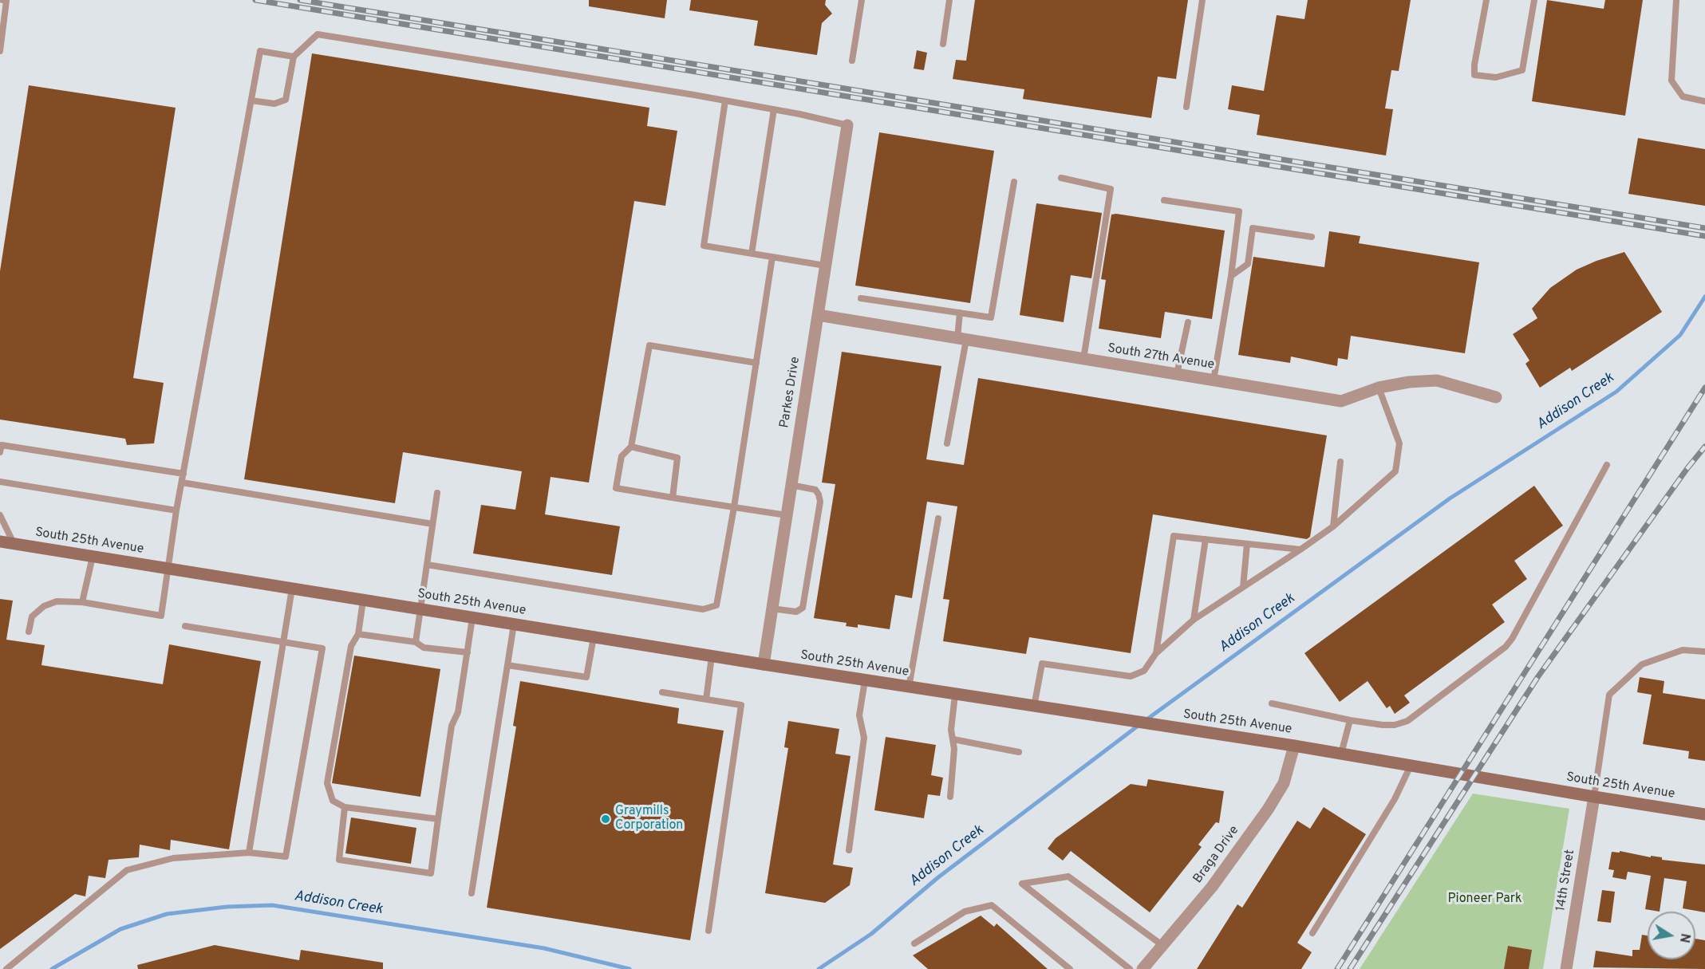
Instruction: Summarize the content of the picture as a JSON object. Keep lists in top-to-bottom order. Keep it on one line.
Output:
{"streets":{"main road":["South 25th Avenue"],"street":["South 27th Avenue","Parkes Drive","Braga Drive","14th Street"]},"crossings":[["South 27th Avenue","Parkes Drive"],["Parkes Drive","South 25th Avenue"],["South 25th Avenue","Braga Drive"],["South 25th Avenue","14th Street"]],"water":["Addison Creek"],"parks":["Pioneer Park"],"places":["Graymills Corporation"],"north":"right"}
